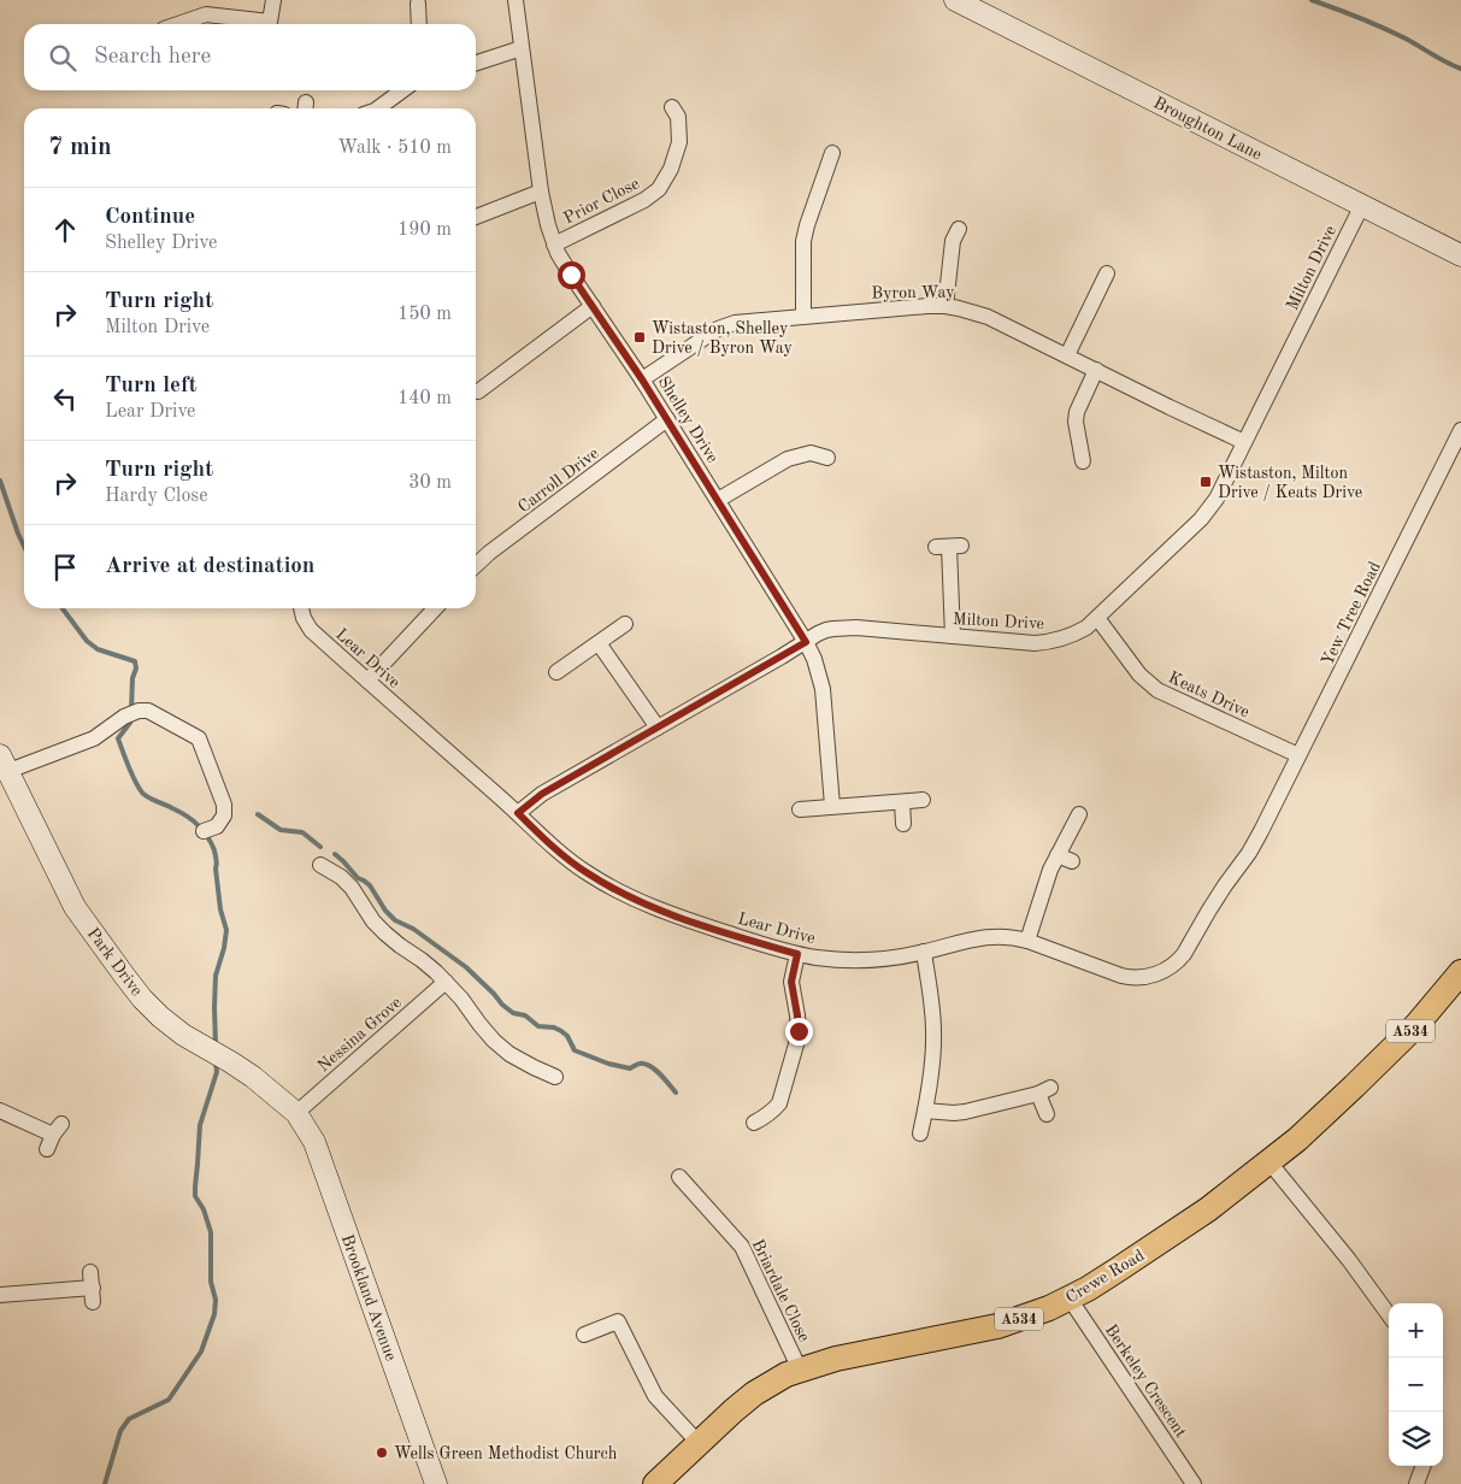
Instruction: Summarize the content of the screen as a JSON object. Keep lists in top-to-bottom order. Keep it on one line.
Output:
{"streets":{"main road":["A534","Crewe Road"],"street":["Broughton Lane","Prior Close","Milton Drive","Byron Way","Shelley Drive","Carroll Drive","Yew Tree Road","Lear Drive","Keats Drive","Park Drive","Nessina Grove","Briardale Close","Brookland Avenue","Berkeley Crescent"]},"crossings":[["Broughton Lane","Milton Drive"],["Prior Close","Shelley Drive"],["Milton Drive","Byron Way"],["Milton Drive","Shelley Drive"],["Milton Drive","Lear Drive"],["Milton Drive","Keats Drive"],["Byron Way","Shelley Drive"],["Shelley Drive","Carroll Drive"],["Yew Tree Road","Lear Drive"],["Yew Tree Road","Keats Drive"],["Park Drive","Nessina Grove"],["Park Drive","Brookland Avenue"],["Nessina Grove","Brookland Avenue"],["Crewe Road","Briardale Close"],["Crewe Road","Berkeley Crescent"]],"places":{"transit":["Wistaston, Shelley Drive / Byron Way","Wistaston, Milton Drive / Keats Drive"],"other":["Wells Green Methodist Church"]},"page":{"search":"Search here","heading":["7 min","Walk · 510 m"],"list":[["Continue","Shelley Drive","190 m"],["Turn right","Milton Drive","150 m"],["Turn left","Lear Drive","140 m"],["Turn right","Hardy Close","30 m"],"Arrive at destination"],"map_buttons":["+","−"]}}
